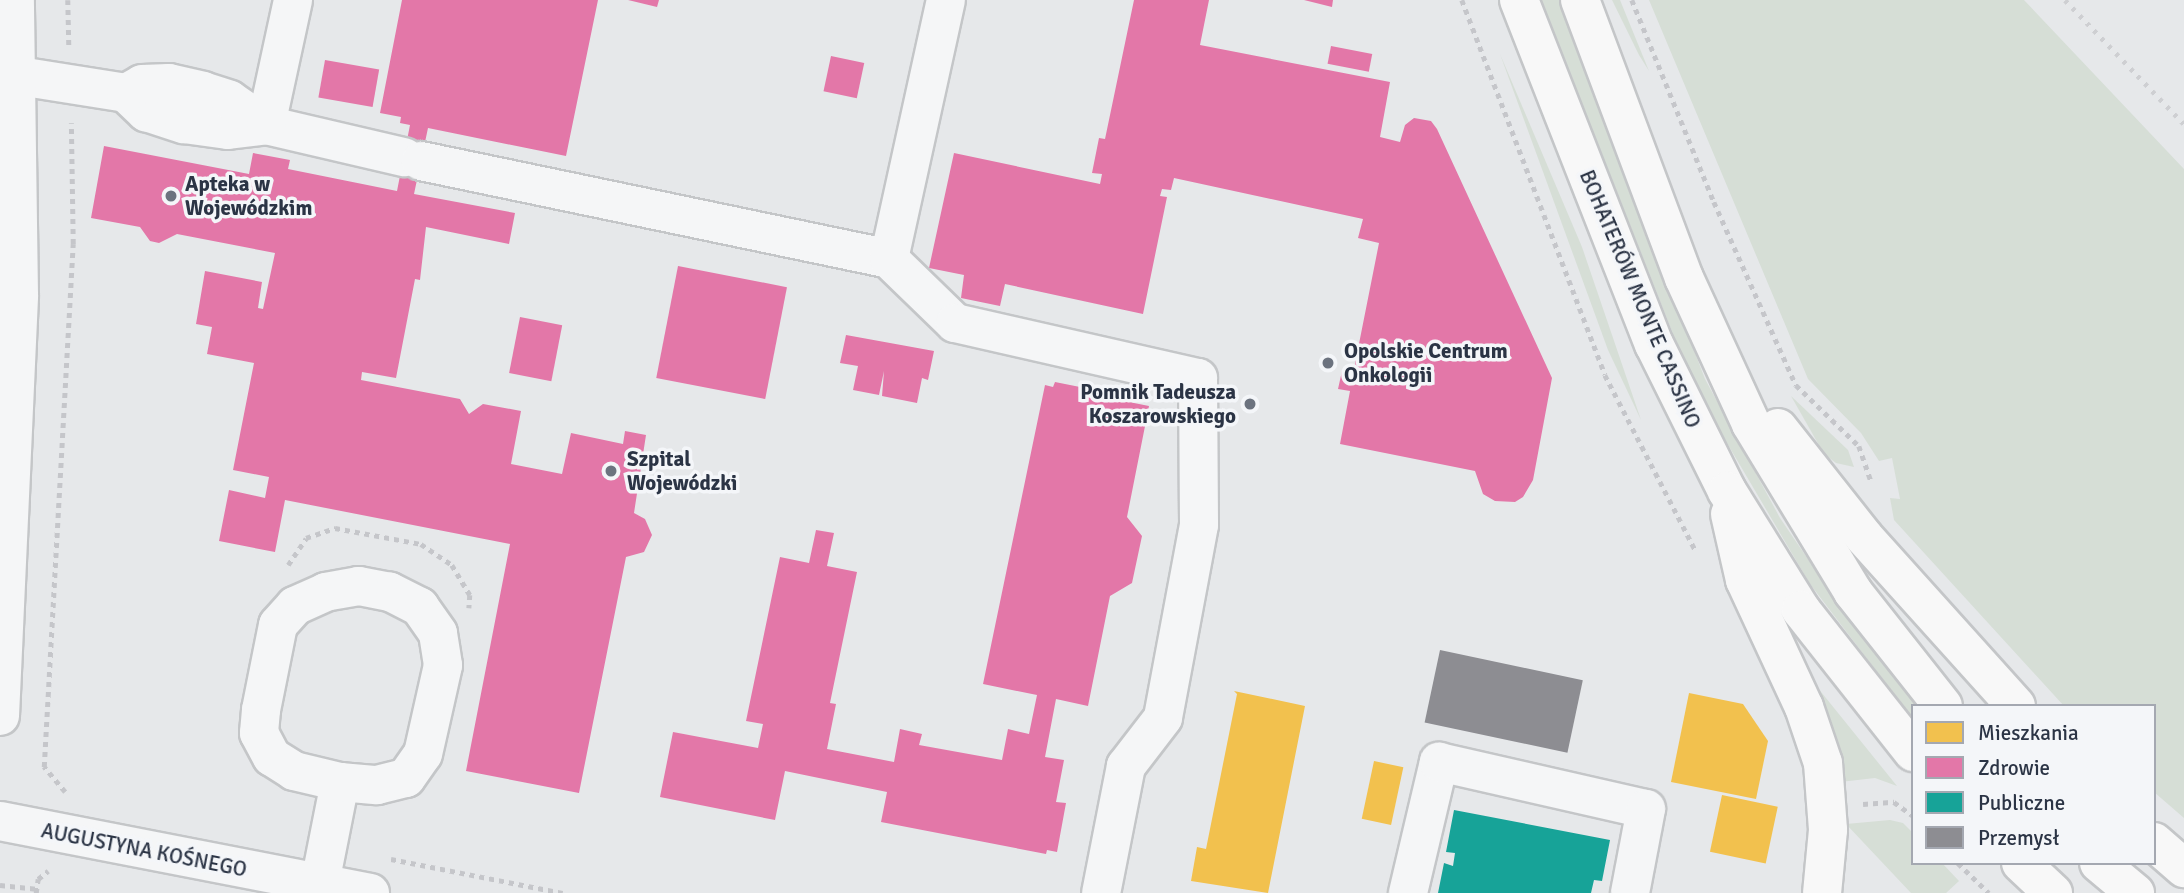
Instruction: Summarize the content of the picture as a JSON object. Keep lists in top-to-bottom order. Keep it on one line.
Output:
{"streets":{"main road":["BOHATERÓW MONTE CASSINO"],"street":["AUGUSTYNA KOŚNEGO"]},"places":["Apteka w Wojewódzkim","Opolskie Centrum Onkologii","Pomnik Tadeusza Koszarowskiego","Szpital Wojewódzki"],"legend":["Mieszkania","Zdrowie","Publiczne","Przemysł"]}
